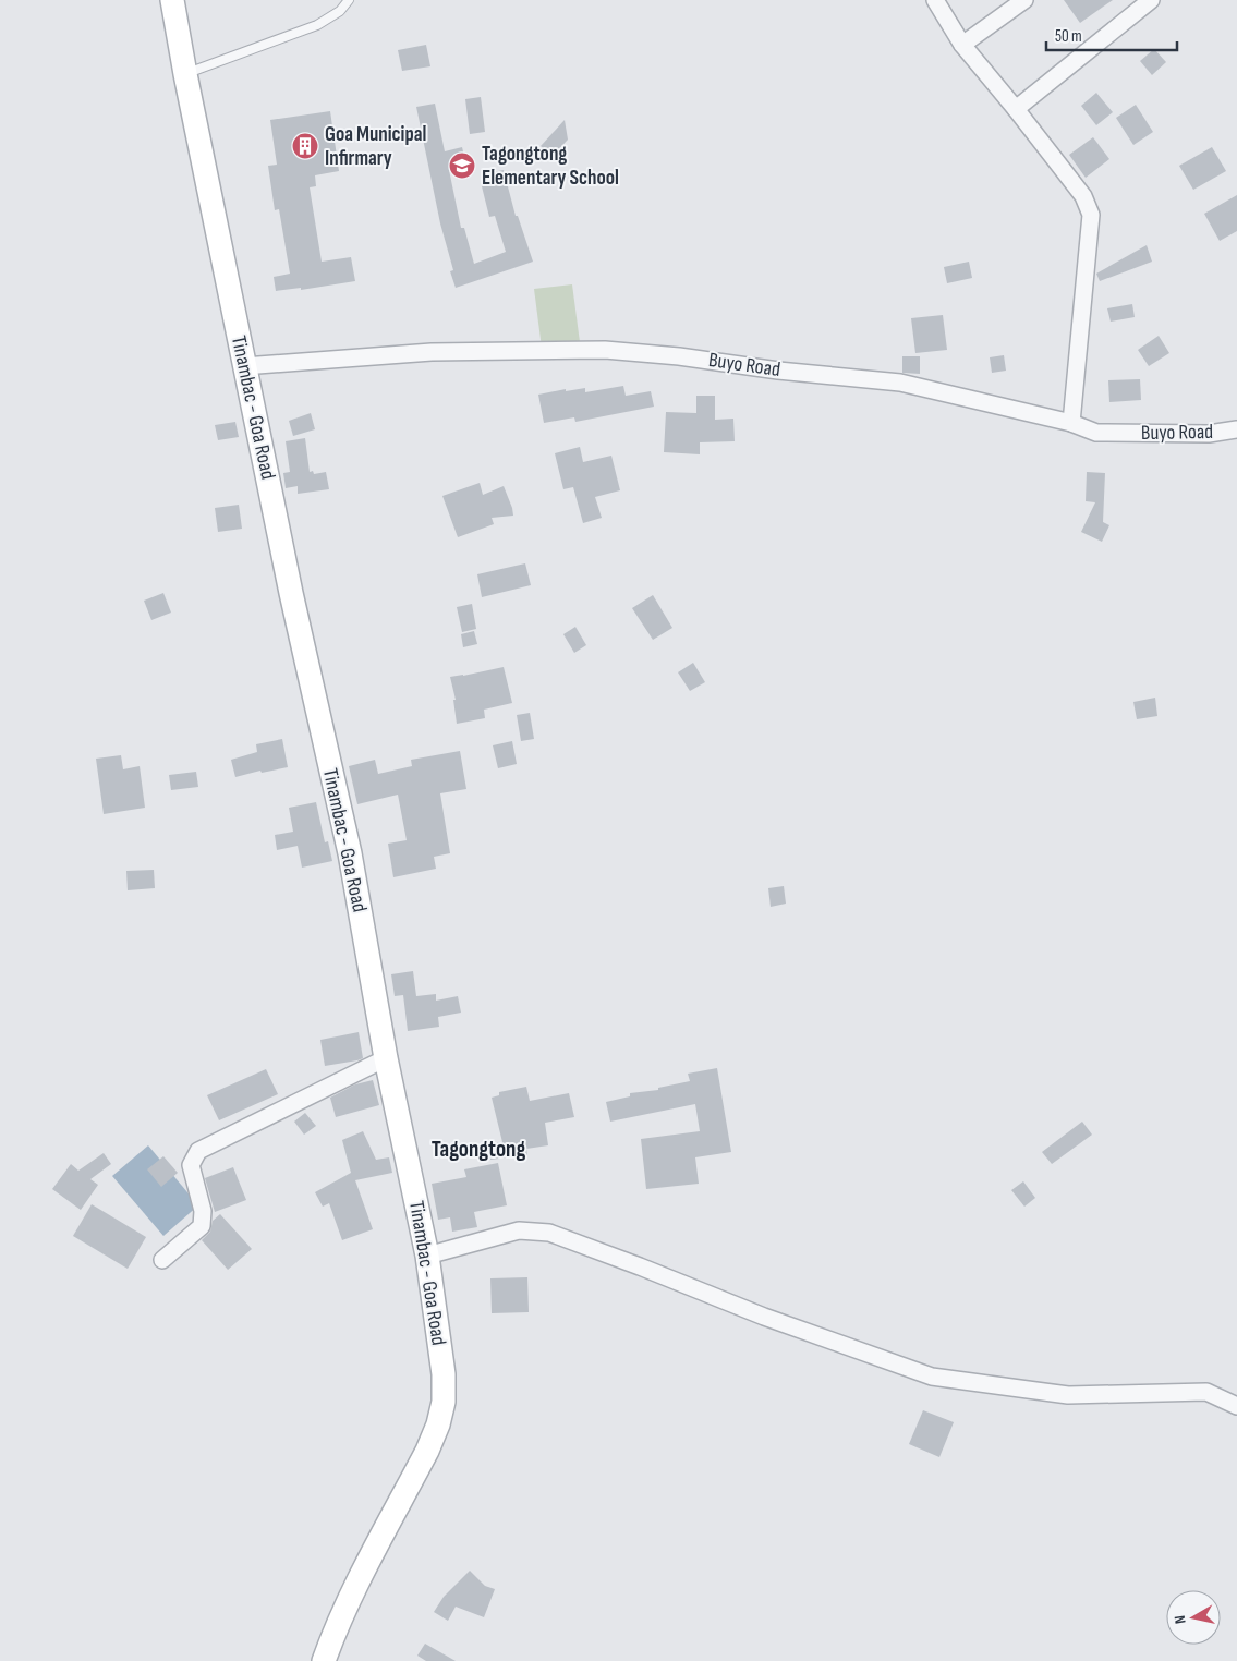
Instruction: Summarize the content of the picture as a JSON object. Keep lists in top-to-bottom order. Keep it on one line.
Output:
{"streets":{"main road":["Tinambac - Goa Road"],"street":["Buyo Road"]},"crossings":[["Buyo Road","Tinambac - Goa Road"]],"districts":["Tagongtong"],"places":{"building":["Goa Municipal Infirmary"],"school or university":["Tagongtong Elementary School"]},"scale_bar":"50 m","north":"left"}
